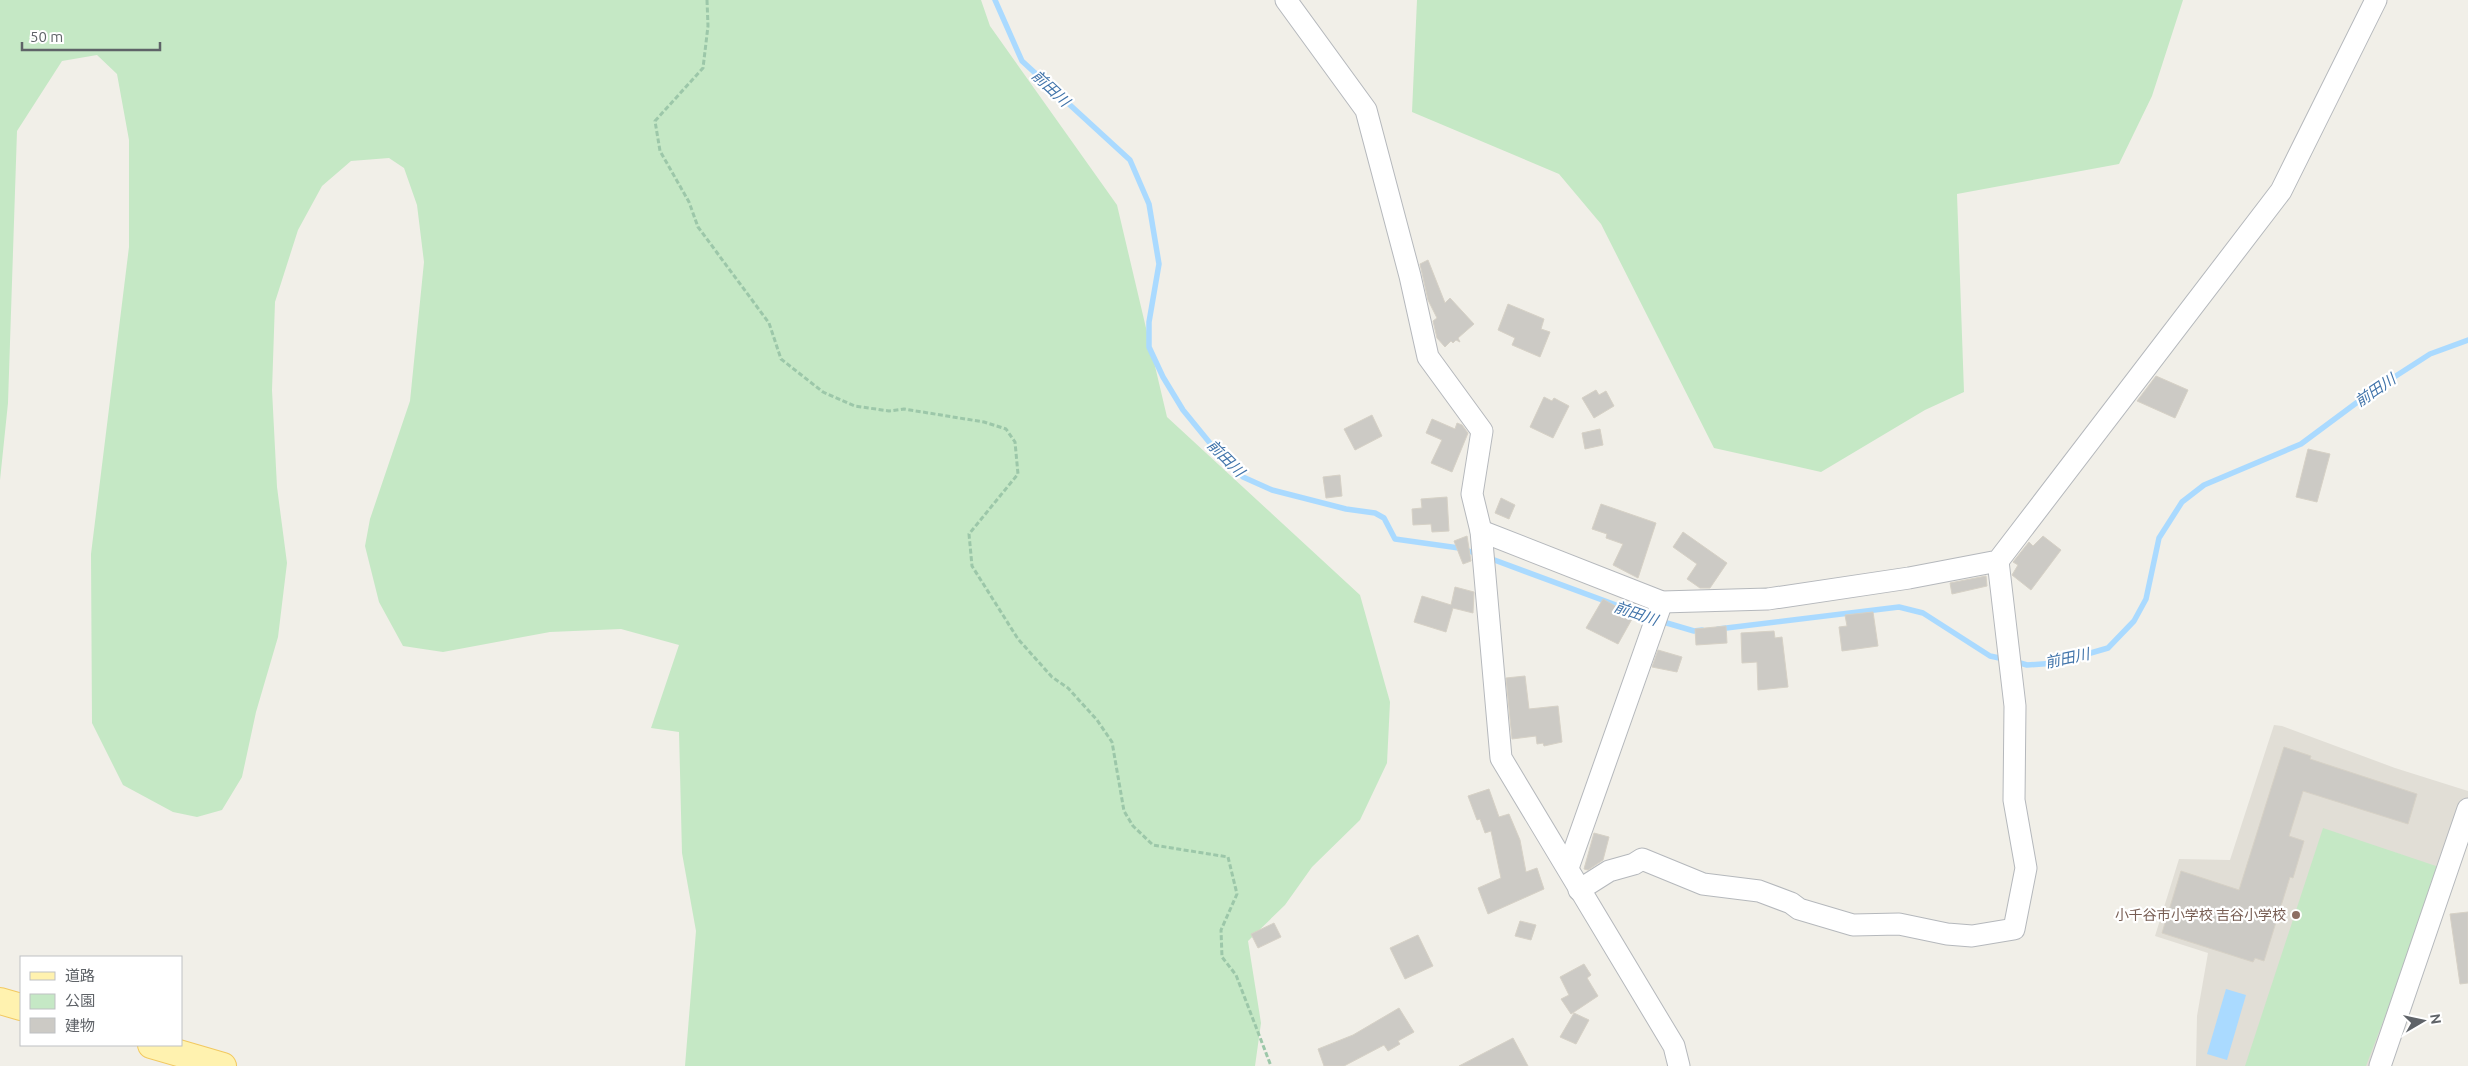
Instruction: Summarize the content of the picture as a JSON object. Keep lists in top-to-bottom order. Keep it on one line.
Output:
{"water":["前田川"],"places":["小千谷市小学校 吉谷小学校"],"legend":["道路","公園","建物"],"scale_bar":"50 m","north":"right"}
